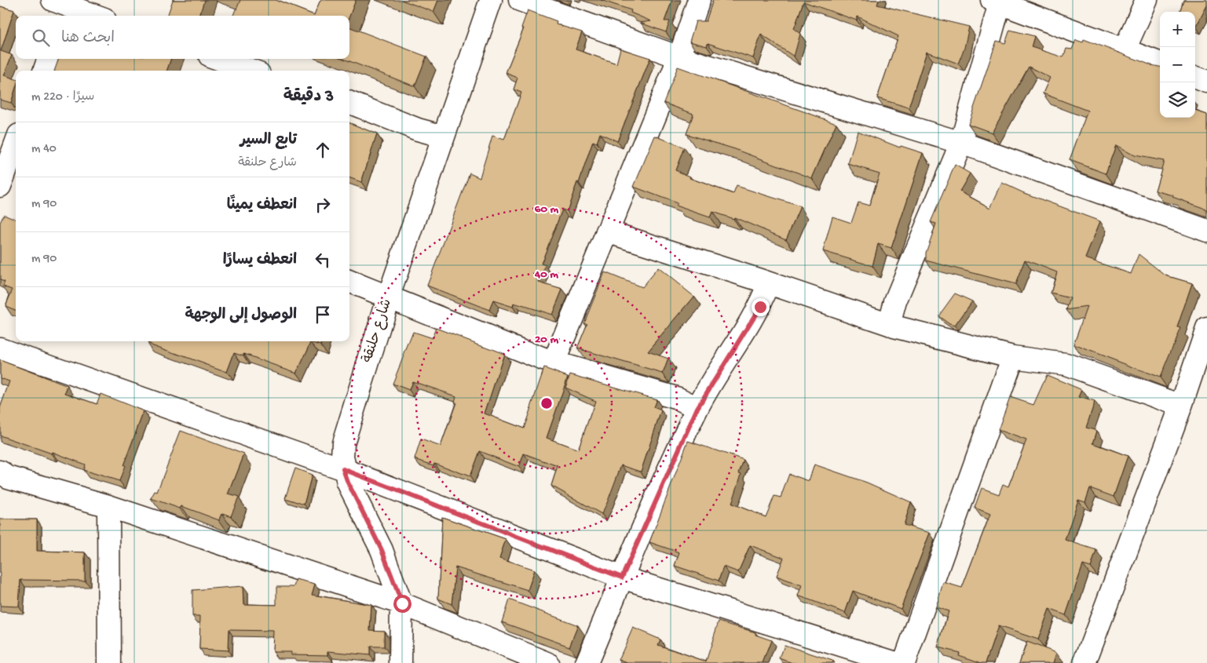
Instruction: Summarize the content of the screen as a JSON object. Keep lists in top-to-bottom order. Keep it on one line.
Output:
{"streets":{"street":["شارع حلنقة"]},"page":{"map_buttons":["+","−"],"search":"ابحث هنا","heading":["3 دقيقة","سيرًا · 220 m"],"list":[["تابع السير","شارع حلنقة","40 m"],["انعطف يمينًا","90 m"],["انعطف يسارًا","90 m"],"الوصول إلى الوجهة"]},"rings":["60 m","40 m","20 m"]}
